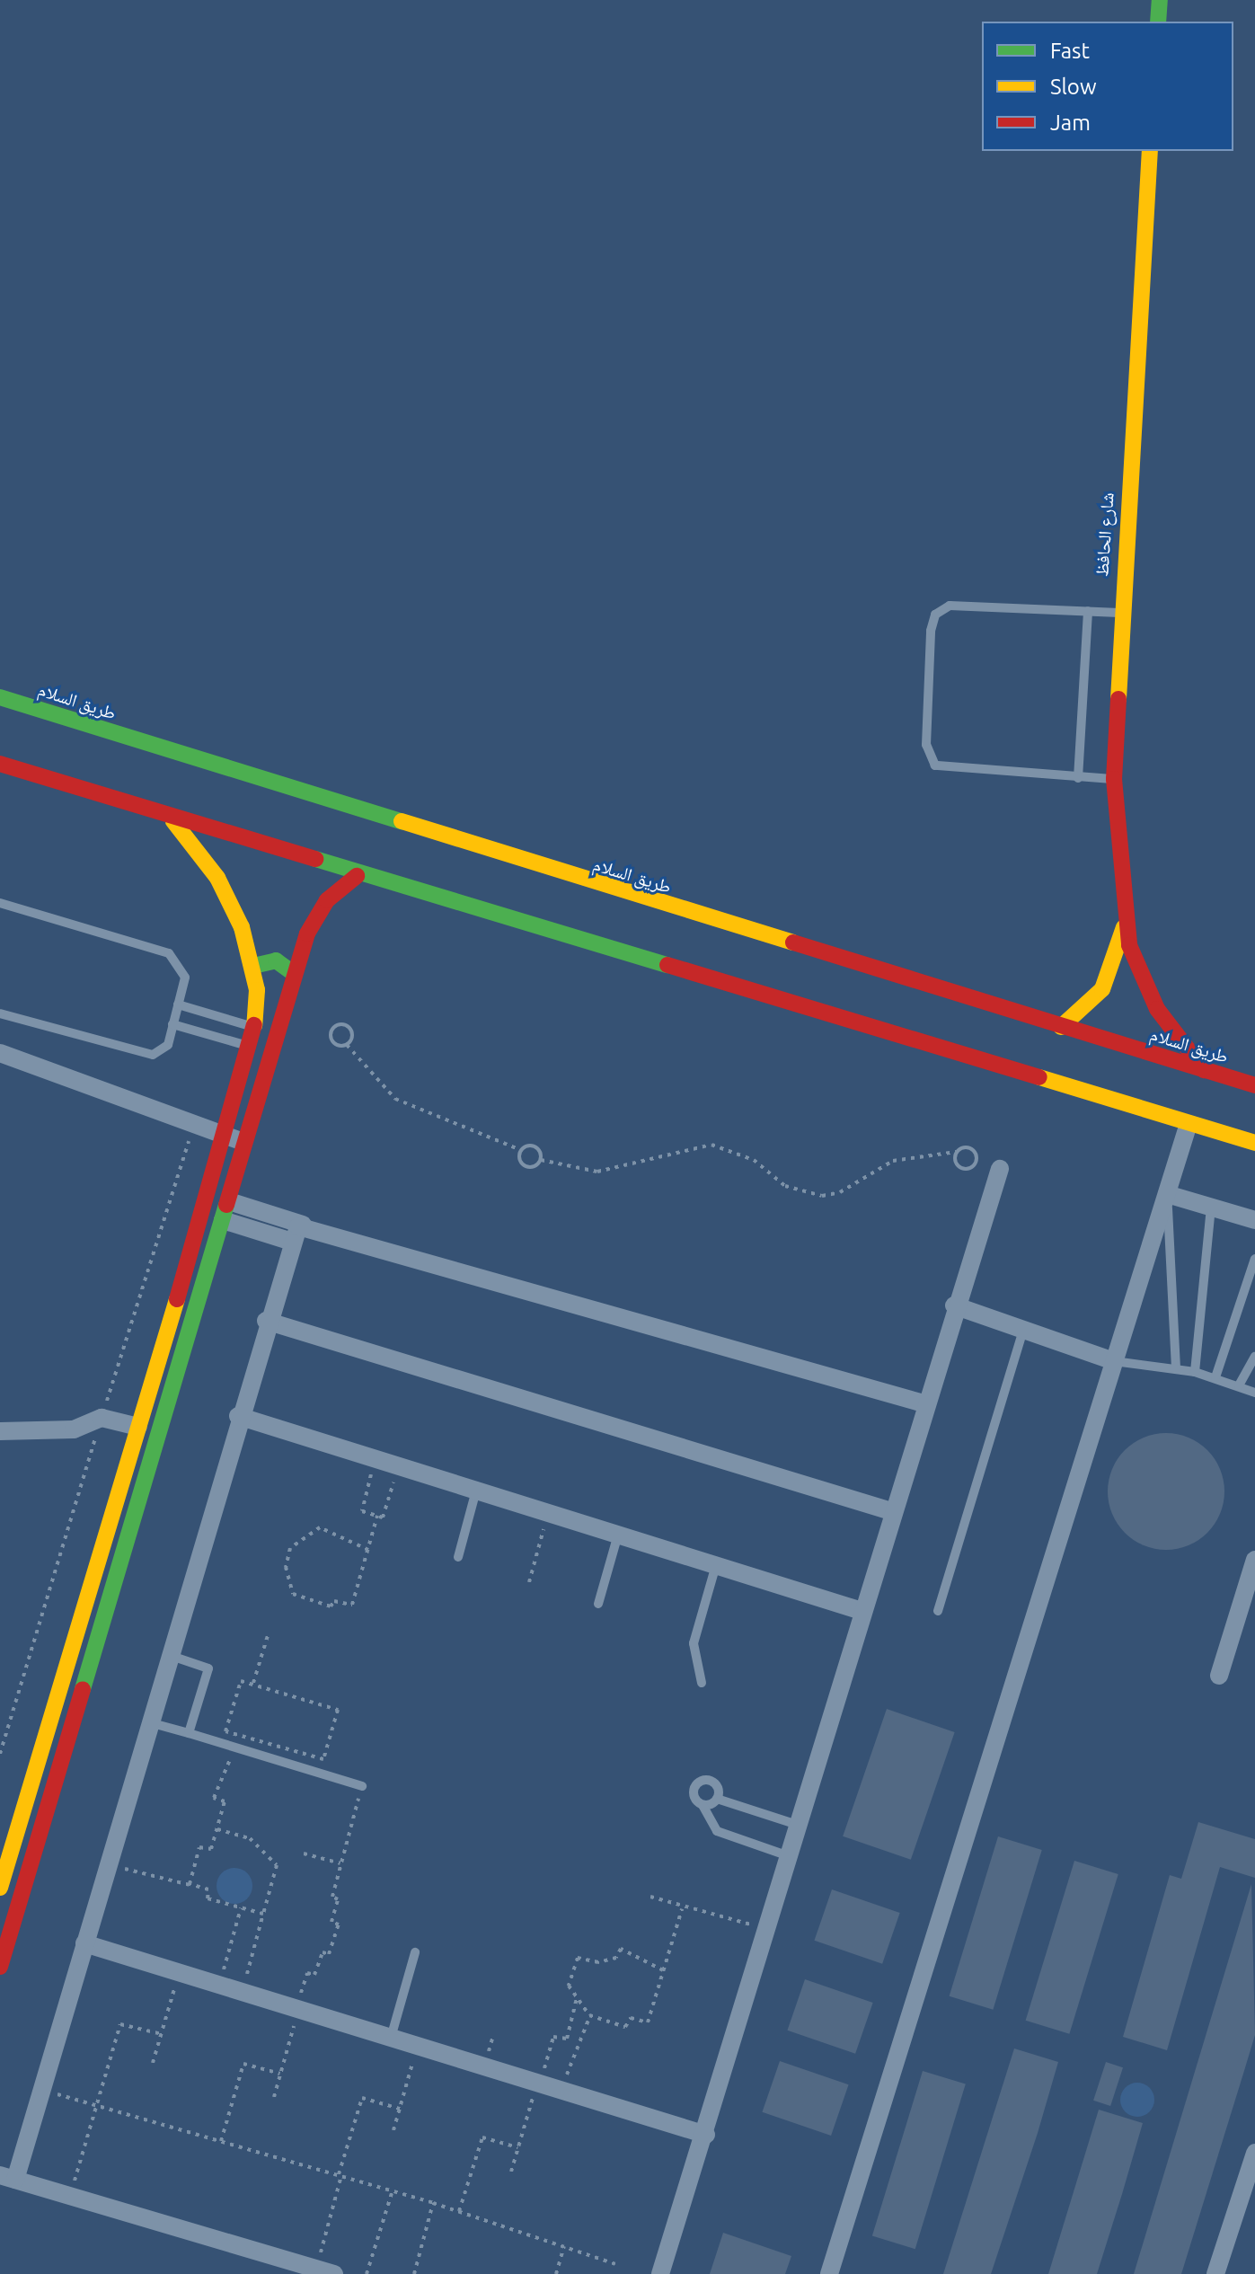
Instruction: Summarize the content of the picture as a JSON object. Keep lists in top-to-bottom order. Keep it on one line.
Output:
{"streets":{"main road":["شارع الحافظ","طريق السلام"]},"crossings":[["شارع الحافظ","طريق السلام"]],"legend":["Fast","Slow","Jam"]}
